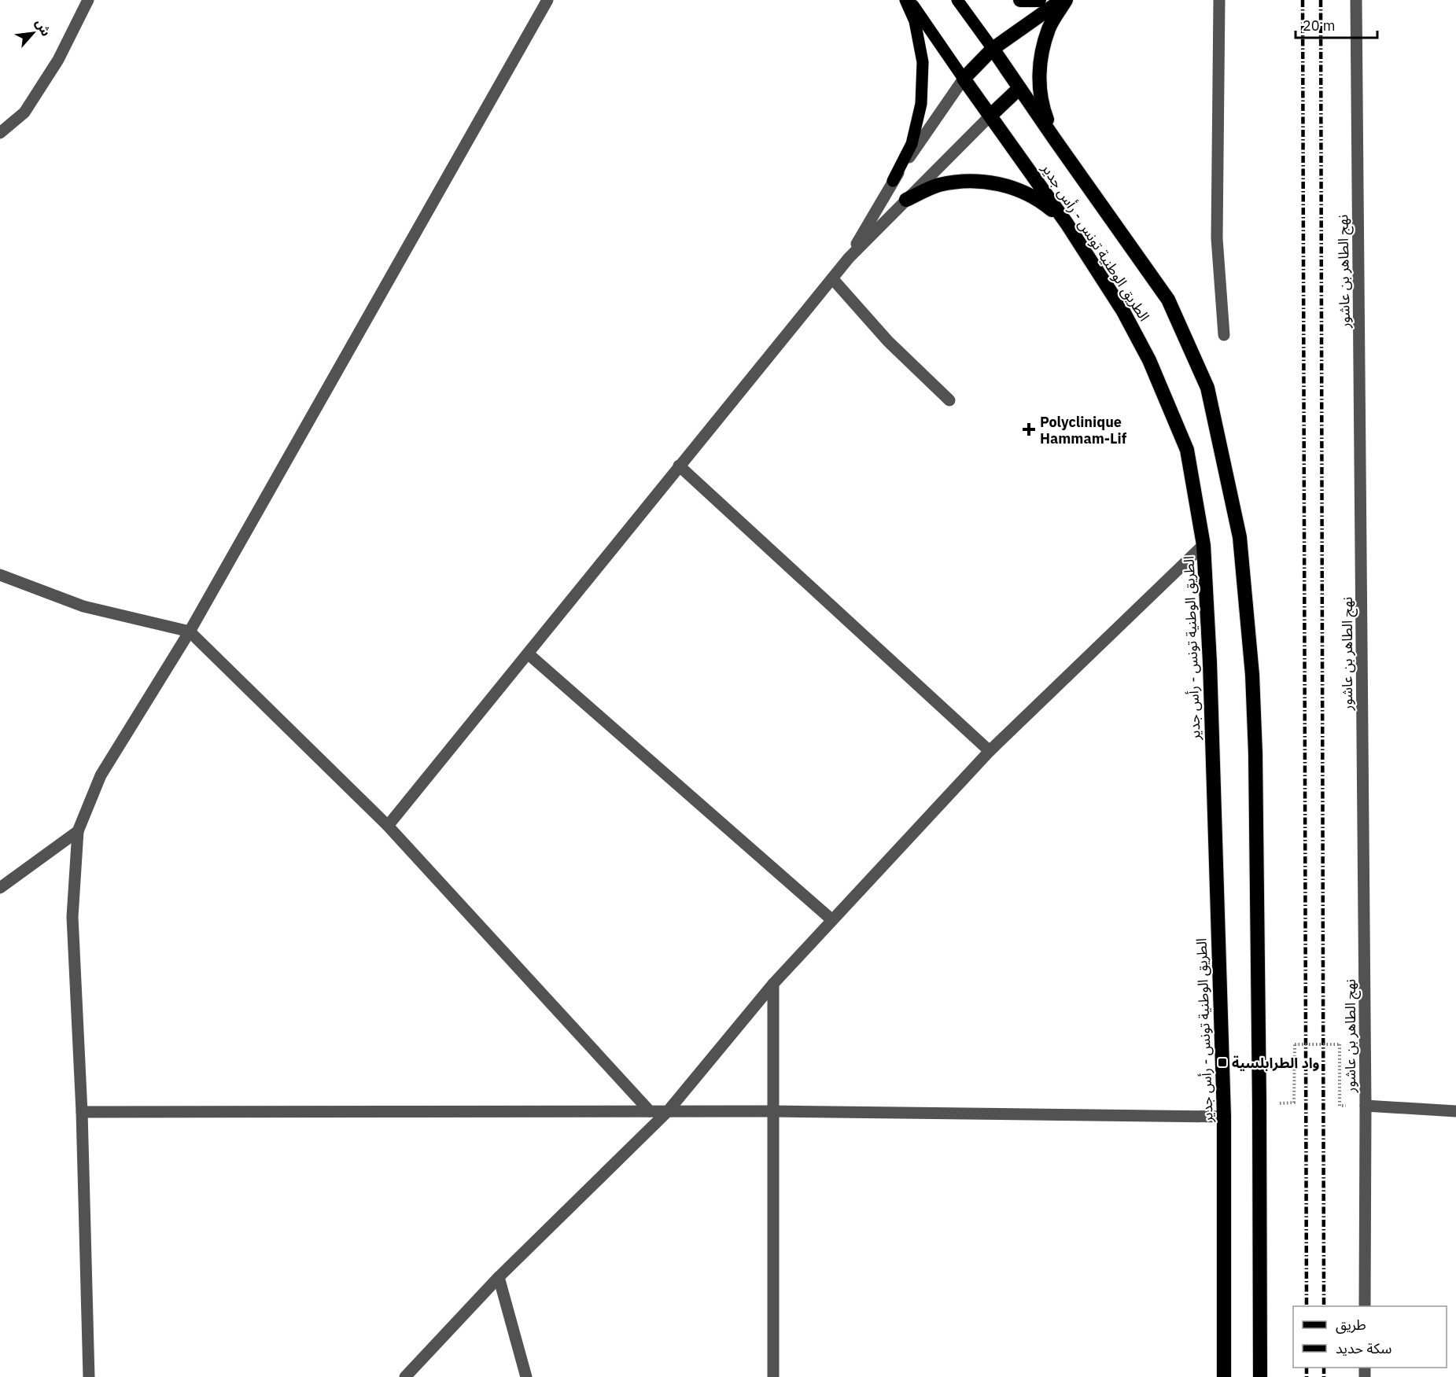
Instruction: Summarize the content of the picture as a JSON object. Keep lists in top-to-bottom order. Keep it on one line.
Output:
{"streets":{"highway":["الطريق الوطنية تونس - رأس جدير"],"street":["نهج الطاهر بن عاشور"]},"places":{"health":["Polyclinique Hammam-Lif"],"transit":["واد الطرابلسية"]},"legend":["طريق","سكة حديد"],"scale_bar":"20 m","north":"top right"}
